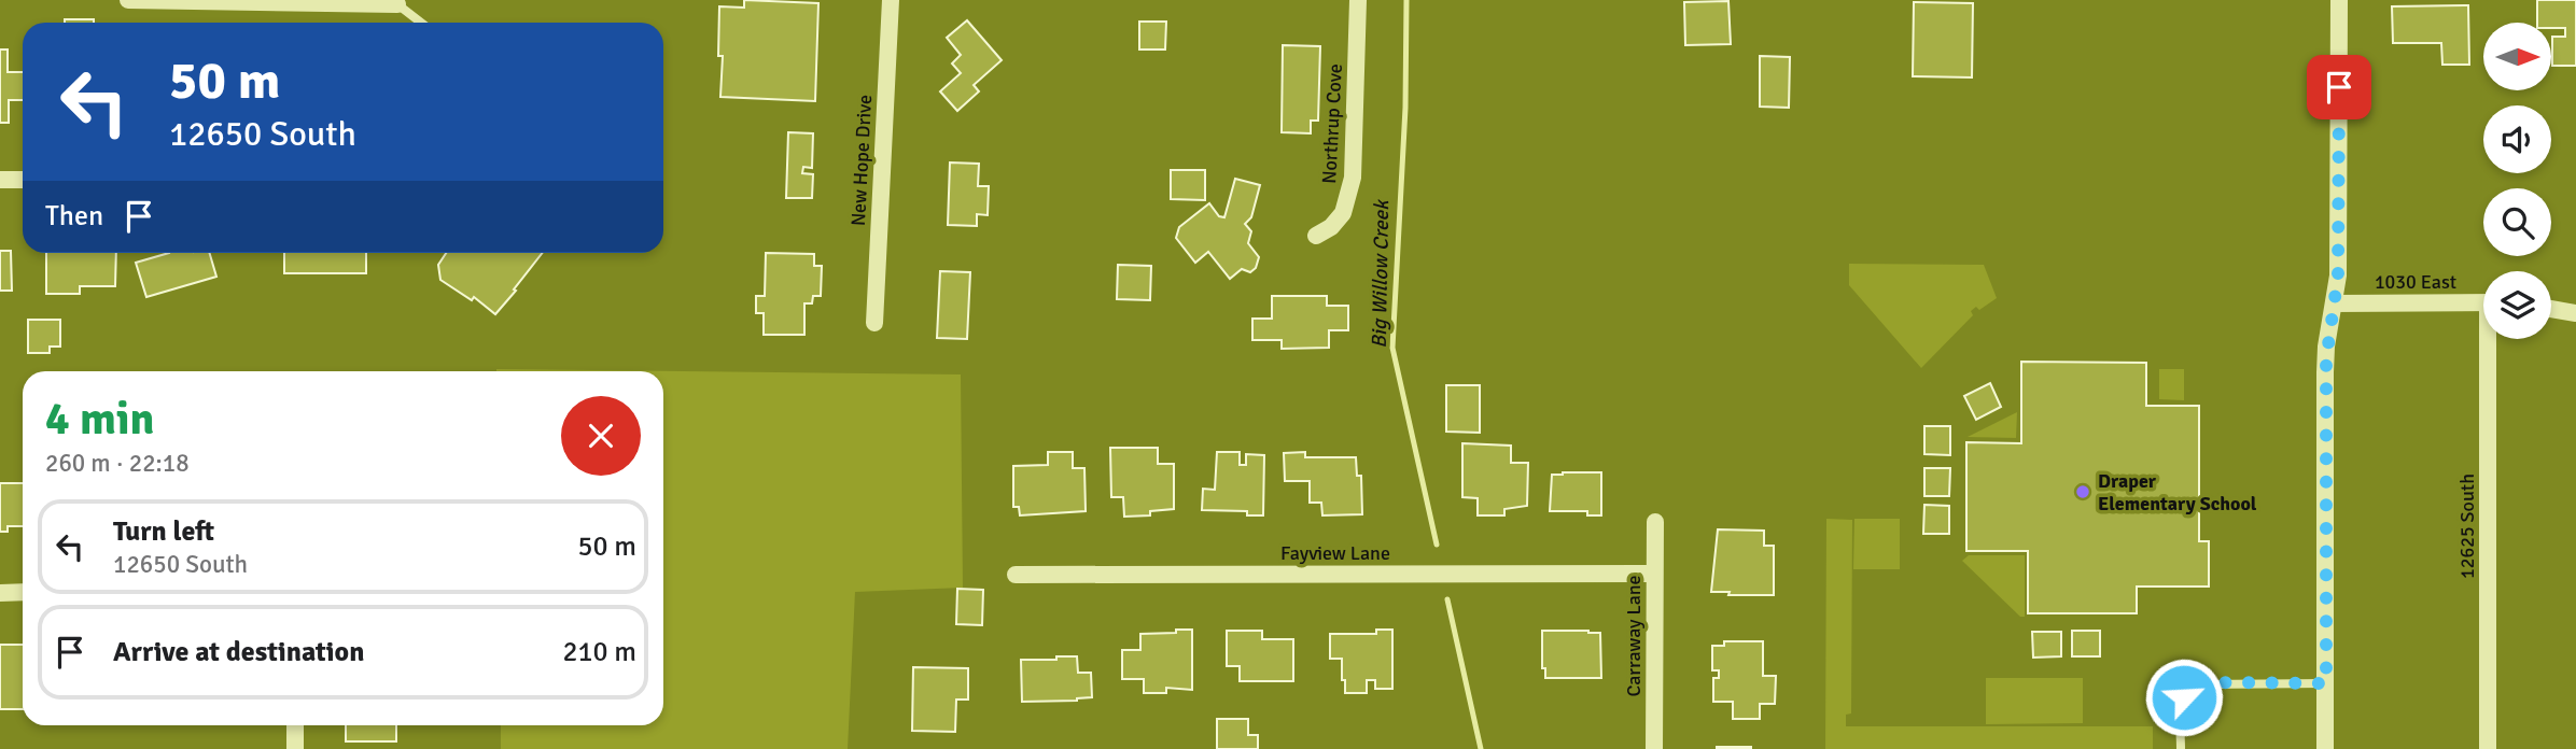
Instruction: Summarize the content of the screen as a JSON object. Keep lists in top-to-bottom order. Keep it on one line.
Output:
{"streets":{"street":["Northrup Cove","New Hope Drive","1030 East","12625 South","Fayview Lane","Carraway Lane"]},"crossings":[["Fayview Lane","Carraway Lane"]],"water":["Big Willow Creek"],"places":["Draper Elementary School"],"north":"right","page":{"turn":["50 m","12650 South"],"then":"Then","heading":["4 min","260 m · 22:18"],"list":[{"name":"Turn left","note":"12650 South","value":"50 m"},{"name":"Arrive at destination","value":"210 m"}]}}
